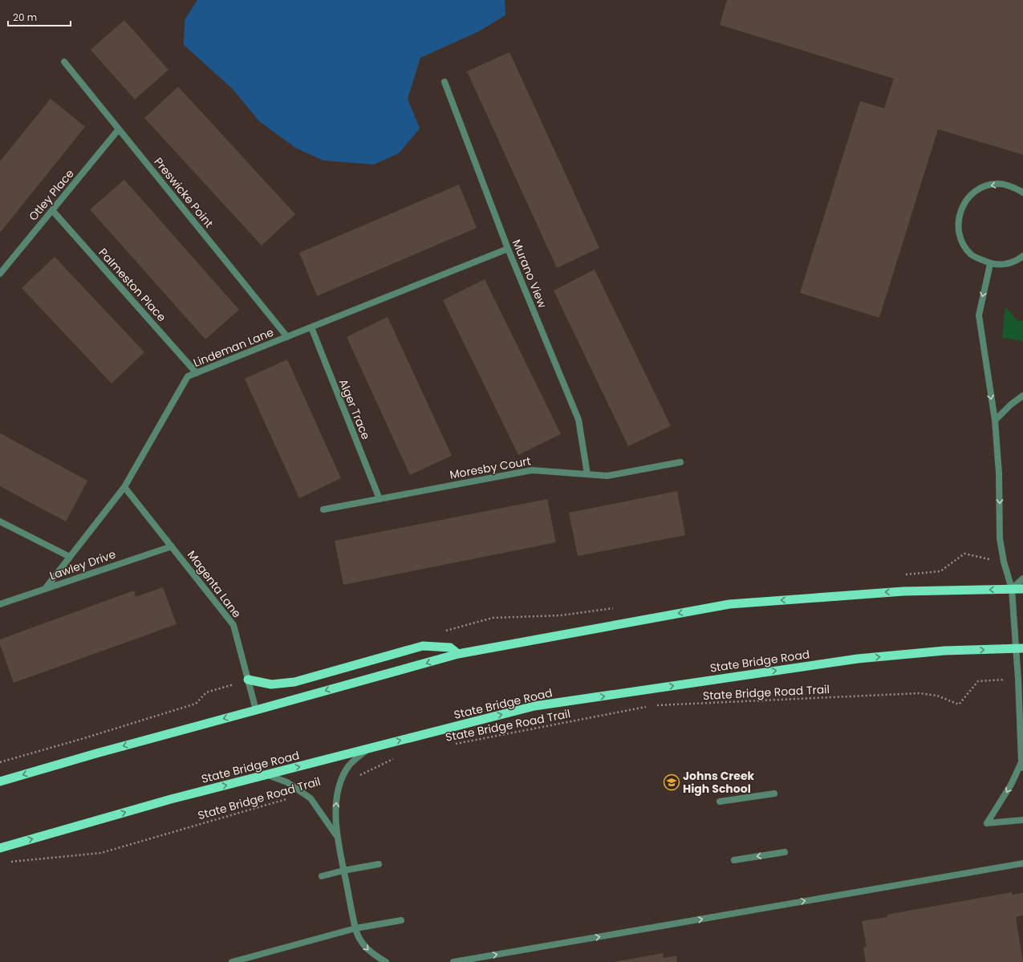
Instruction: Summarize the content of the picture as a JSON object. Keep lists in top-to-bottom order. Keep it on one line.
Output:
{"streets":{"highway":["State Bridge Road"],"street":["Preswicke Point","Otley Place","Murano View","Palmeston Place","Lindeman Lane","Alger Trace","Moresby Court","Lawley Drive","Magenta Lane"],"path":["State Bridge Road Trail"]},"crossings":[["Preswicke Point","Otley Place"],["Preswicke Point","Lindeman Lane"],["Otley Place","Palmeston Place"],["Murano View","Lindeman Lane"],["Murano View","Moresby Court"],["Palmeston Place","Lindeman Lane"],["Lindeman Lane","Alger Trace"],["Lindeman Lane","Lawley Drive"],["Lindeman Lane","Magenta Lane"],["Alger Trace","Moresby Court"],["Lawley Drive","Magenta Lane"]],"places":{"school or university":["Johns Creek High School"]},"scale_bar":"20 m"}
